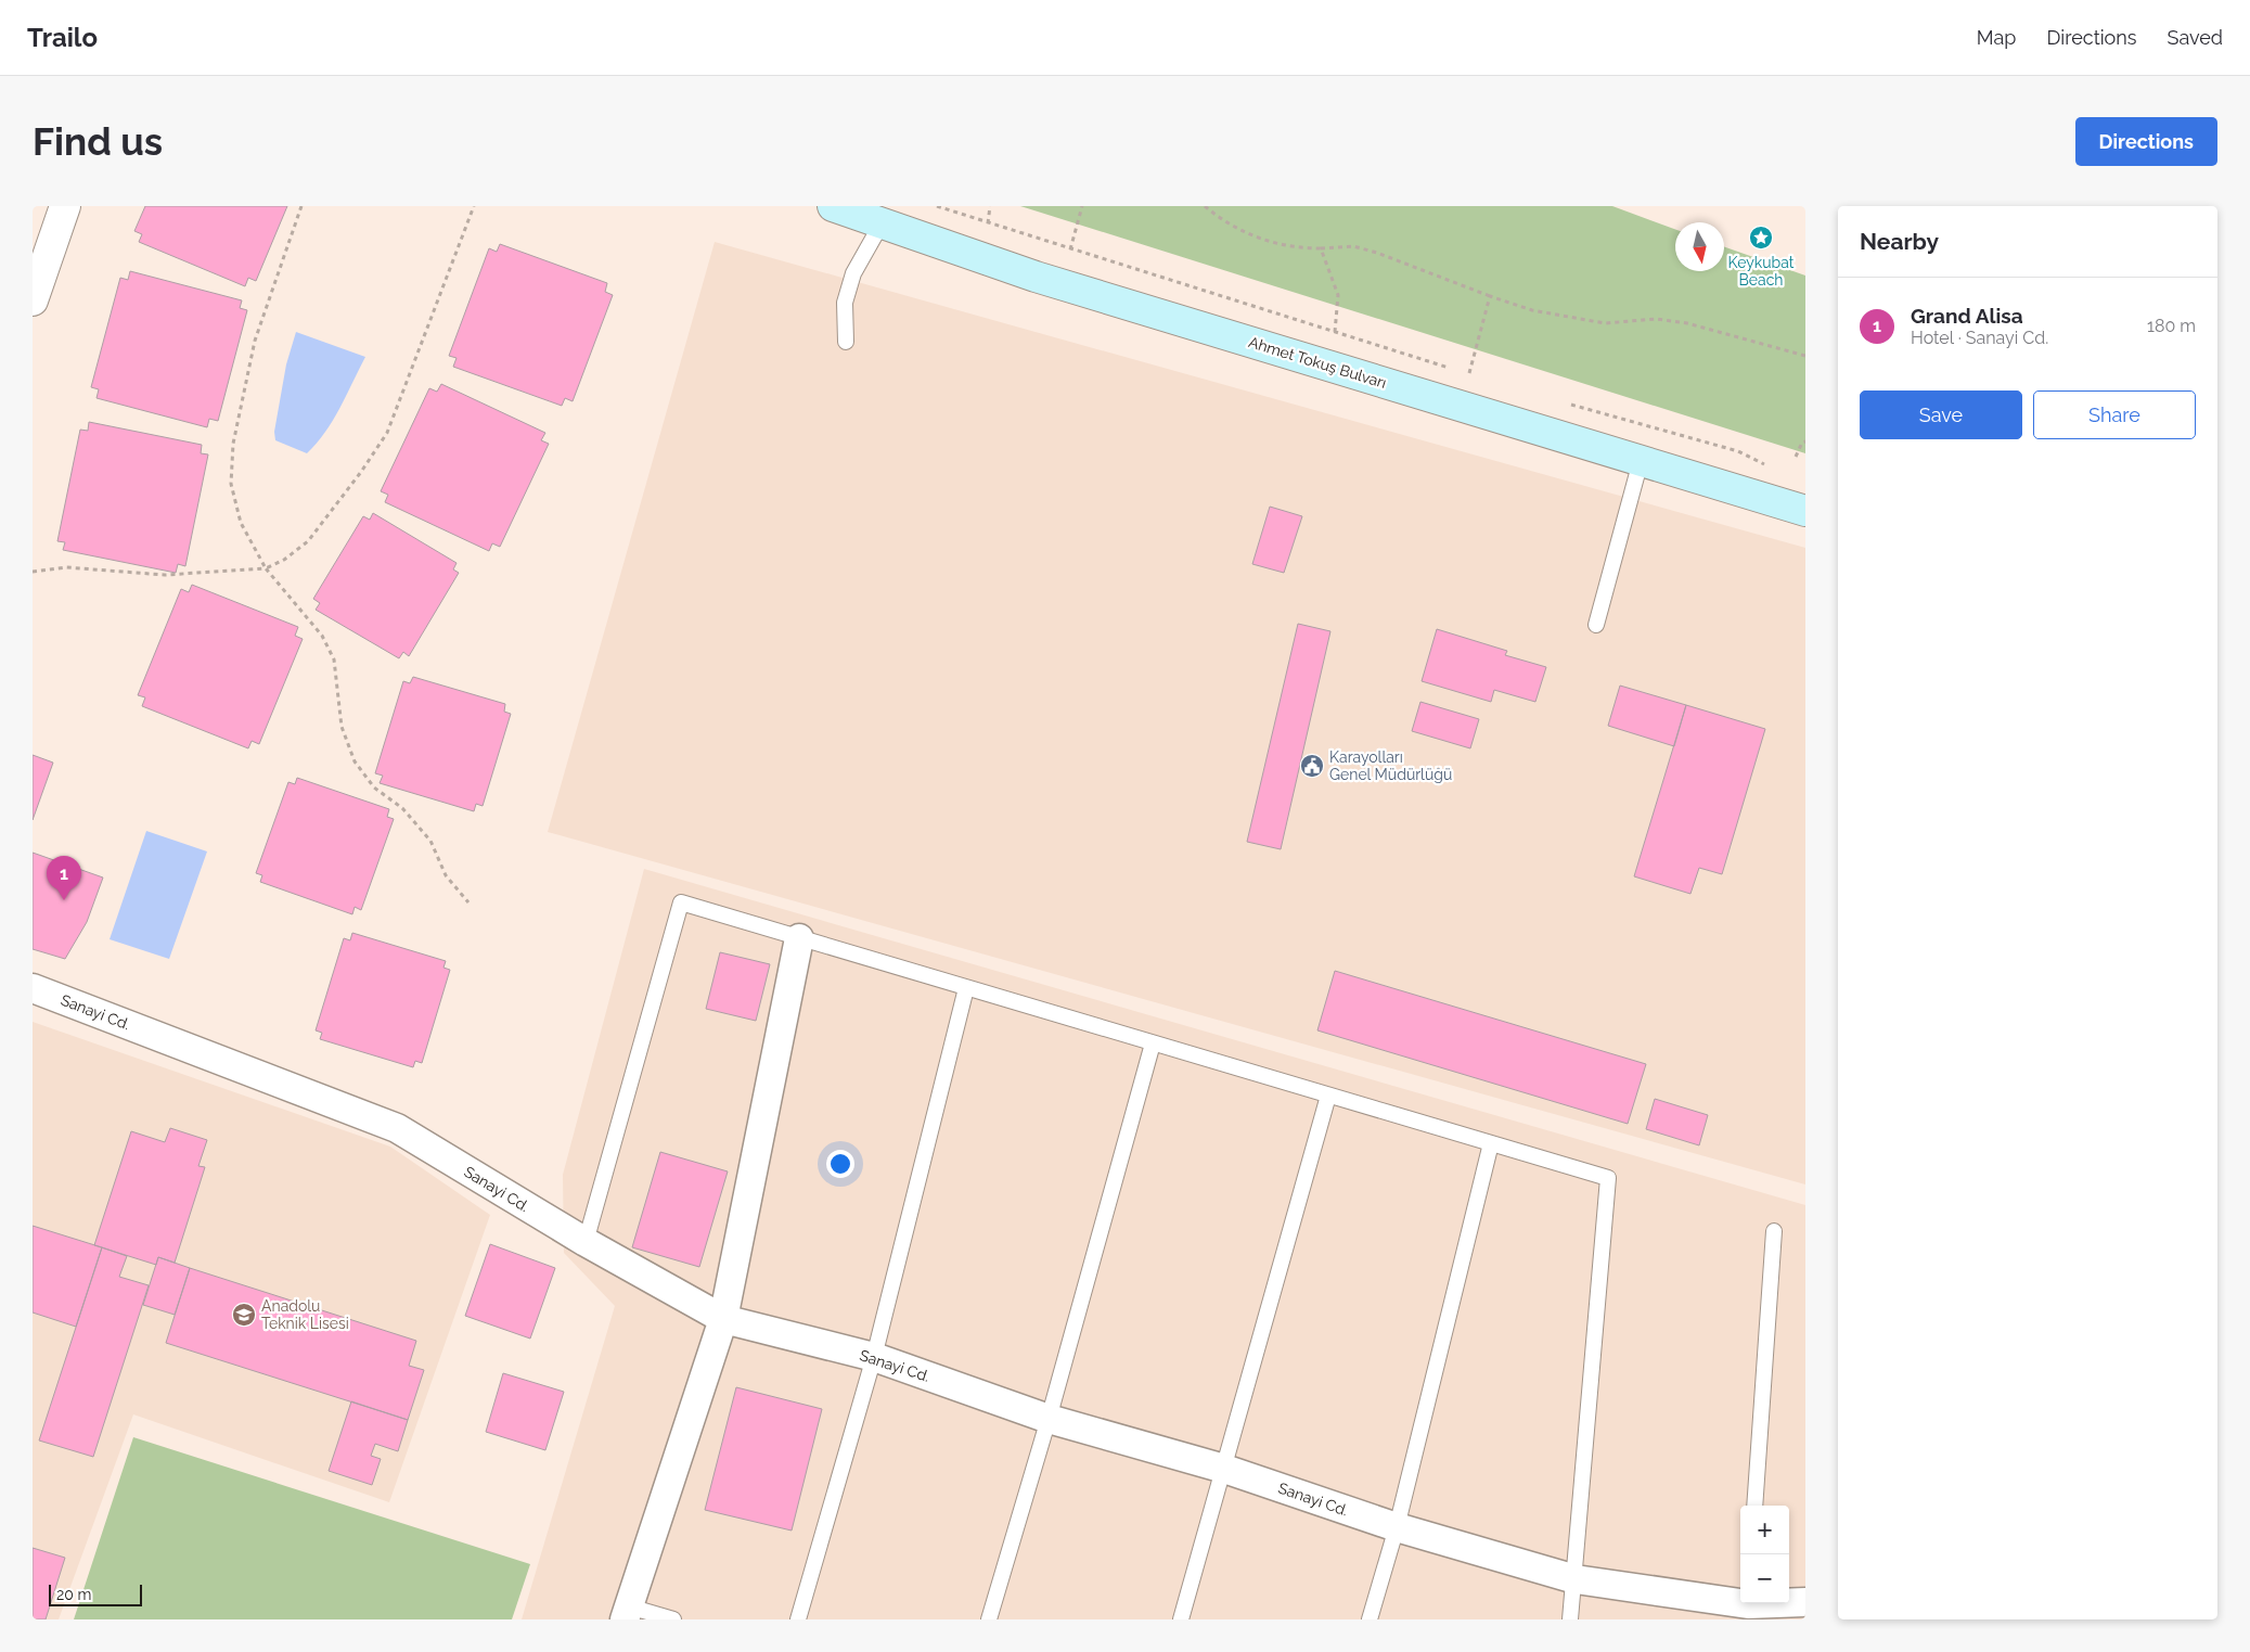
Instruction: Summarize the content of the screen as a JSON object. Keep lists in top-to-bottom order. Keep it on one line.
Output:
{"streets":{"main road":["Ahmet Tokuş Bulvarı"],"street":["Sanayi Cd."]},"places":{"place":["Keykubat Beach"],"public building":["Karayolları Genel Müdürlüğü"],"school or university":["Anadolu Teknik Lisesi"]},"scale_bar":"20 m","north":"bottom","page":{"header":"Trailo","nav":["Map","Directions","Saved"],"buttons":["Directions",["Save","Share"]],"title":"Find us","heading":"Nearby","list":[{"mark":"1","name":"Grand Alisa","note":"Hotel · Sanayi Cd.","value":"180 m"}],"pins":"1","map_buttons":["+","−"],"scale":"20 m"}}
